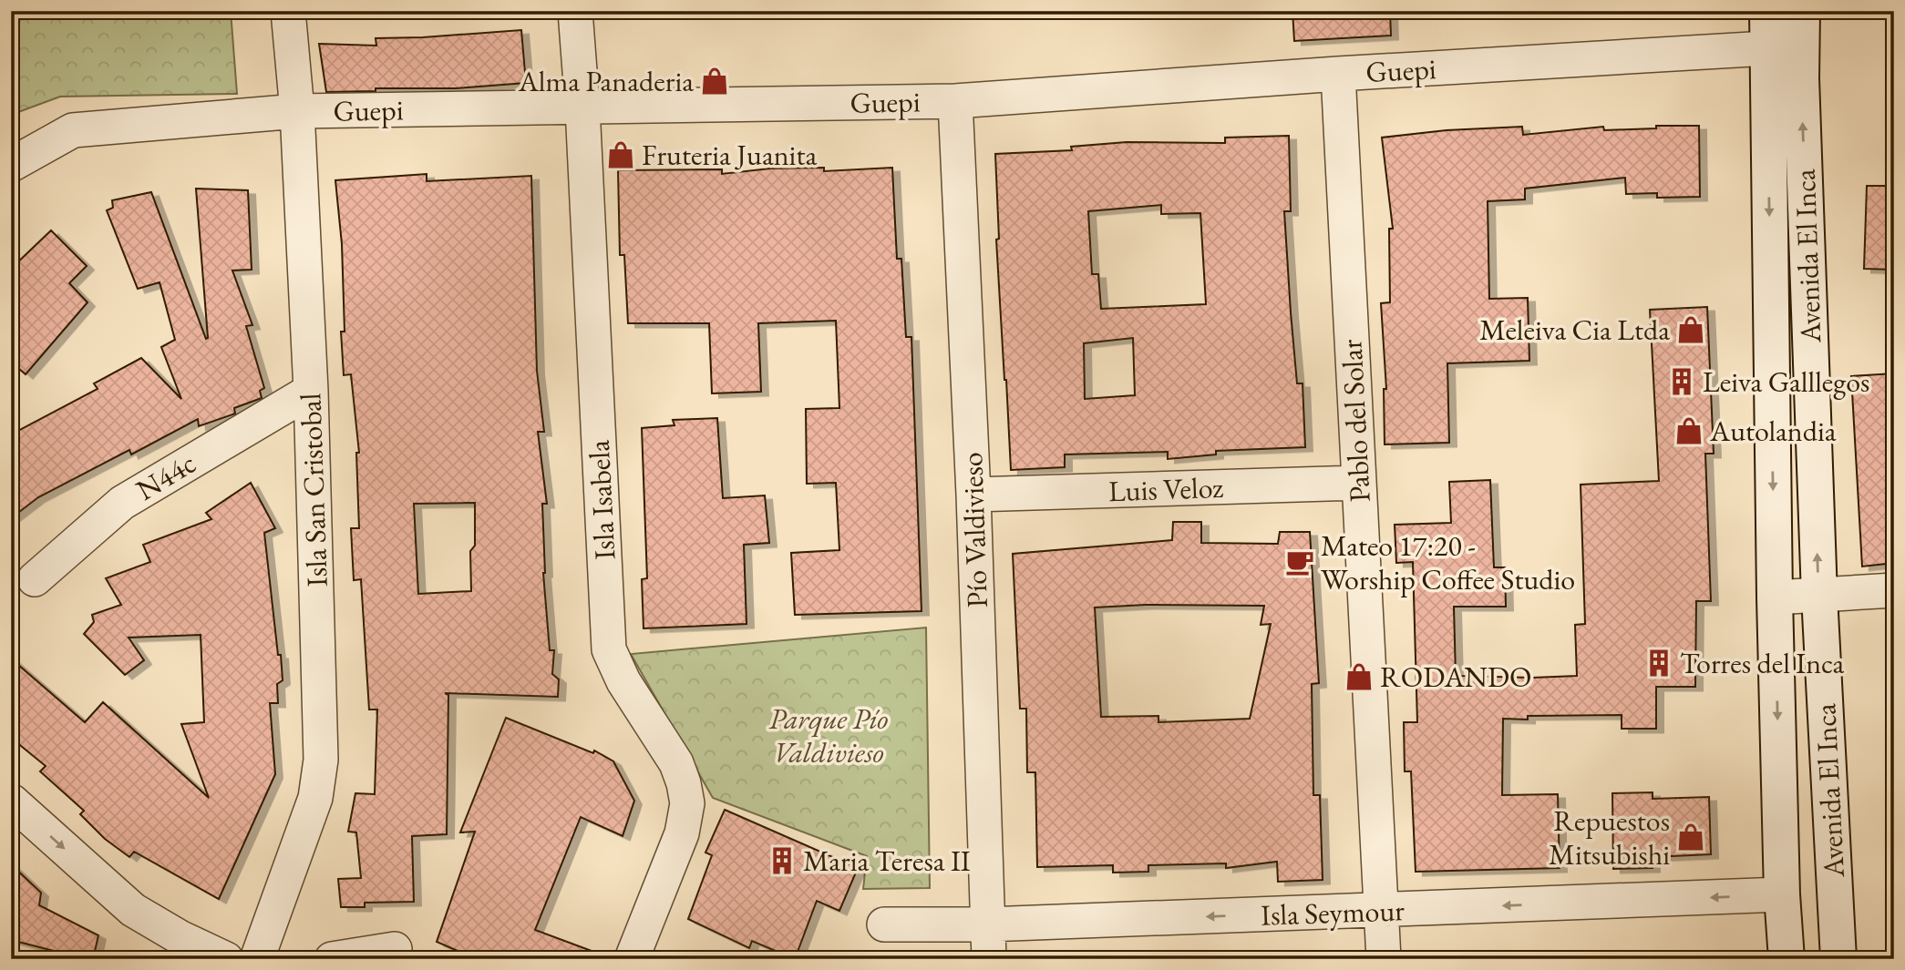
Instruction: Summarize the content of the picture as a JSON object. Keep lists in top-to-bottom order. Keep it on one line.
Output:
{"streets":{"main road":["Avenida El Inca"],"street":["Guepi","Pablo del Solar","N44c","Luis Veloz","Isla San Cristobal","Isla Isabela","Pío Valdivieso","Isla Seymour"]},"crossings":[["Guepi","Avenida El Inca"],["Guepi","Pablo del Solar"],["Guepi","Isla San Cristobal"],["Guepi","Isla Isabela"],["Guepi","Pío Valdivieso"],["Avenida El Inca","Isla Seymour"],["Pablo del Solar","Luis Veloz"],["Pablo del Solar","Isla Seymour"],["N44c","Isla San Cristobal"],["Luis Veloz","Pío Valdivieso"],["Pío Valdivieso","Isla Seymour"]],"one_way":["Isla Seymour"],"parks":["Parque Pío Valdivieso"],"places":{"shop":["Alma Panaderia","Fruteria Juanita","Meleiva Cia Ltda","Autolandia","RODANDO","Repuestos Mitsubishi"],"building":["Leiva Galllegos","Torres del Inca","Maria Teresa II"],"cafe":["Mateo 17:20 - Worship Coffee Studio"]}}
